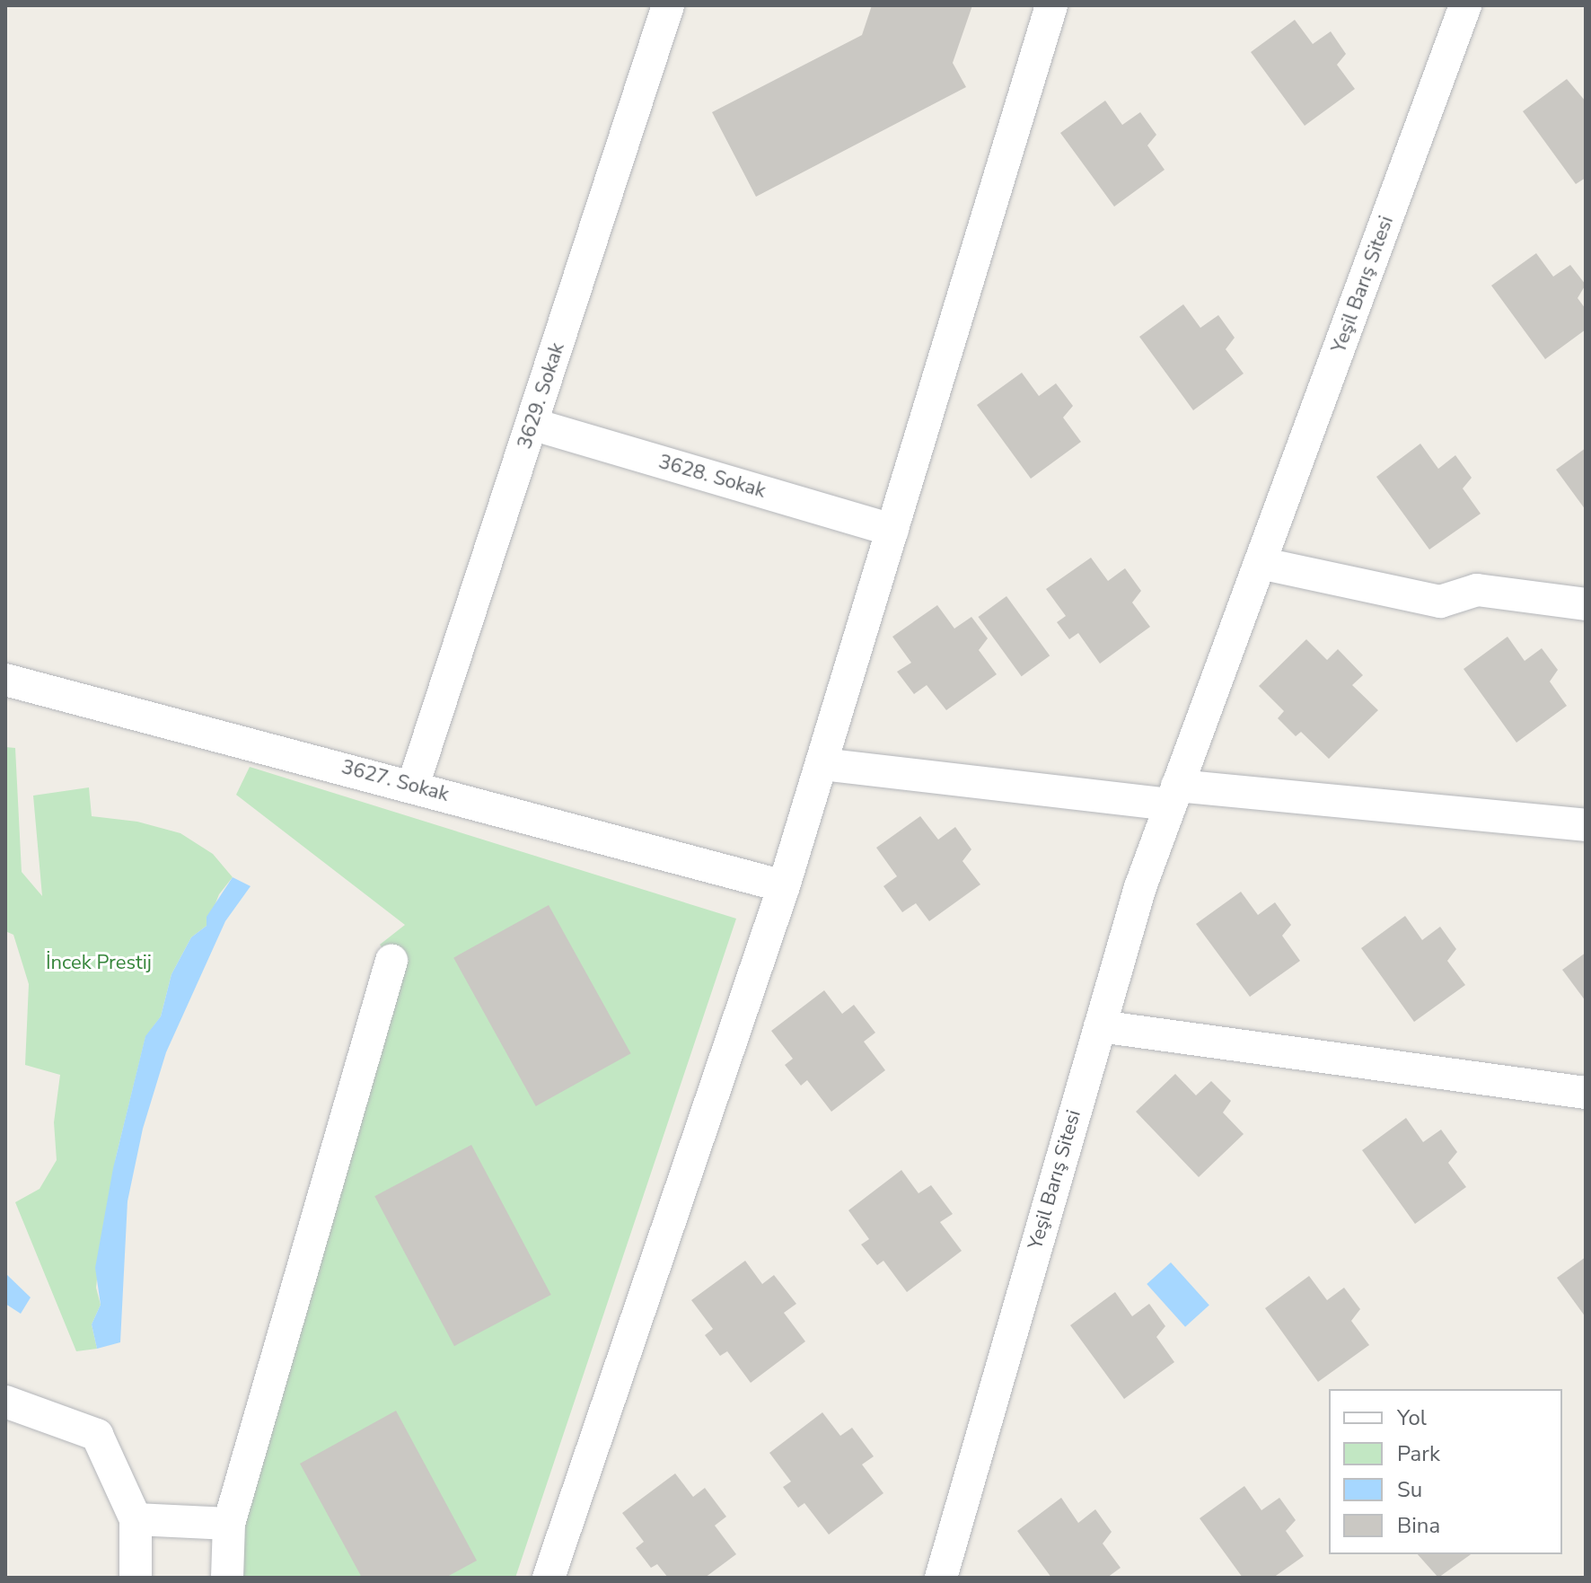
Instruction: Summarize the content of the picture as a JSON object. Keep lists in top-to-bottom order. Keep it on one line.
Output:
{"streets":{"street":["Yeşil Barış Sitesi","3629. Sokak","3628. Sokak","3627. Sokak"]},"crossings":[["3629. Sokak","3628. Sokak"],["3629. Sokak","3627. Sokak"]],"parks":["İncek Prestij"],"legend":["Yol","Park","Su","Bina"]}
